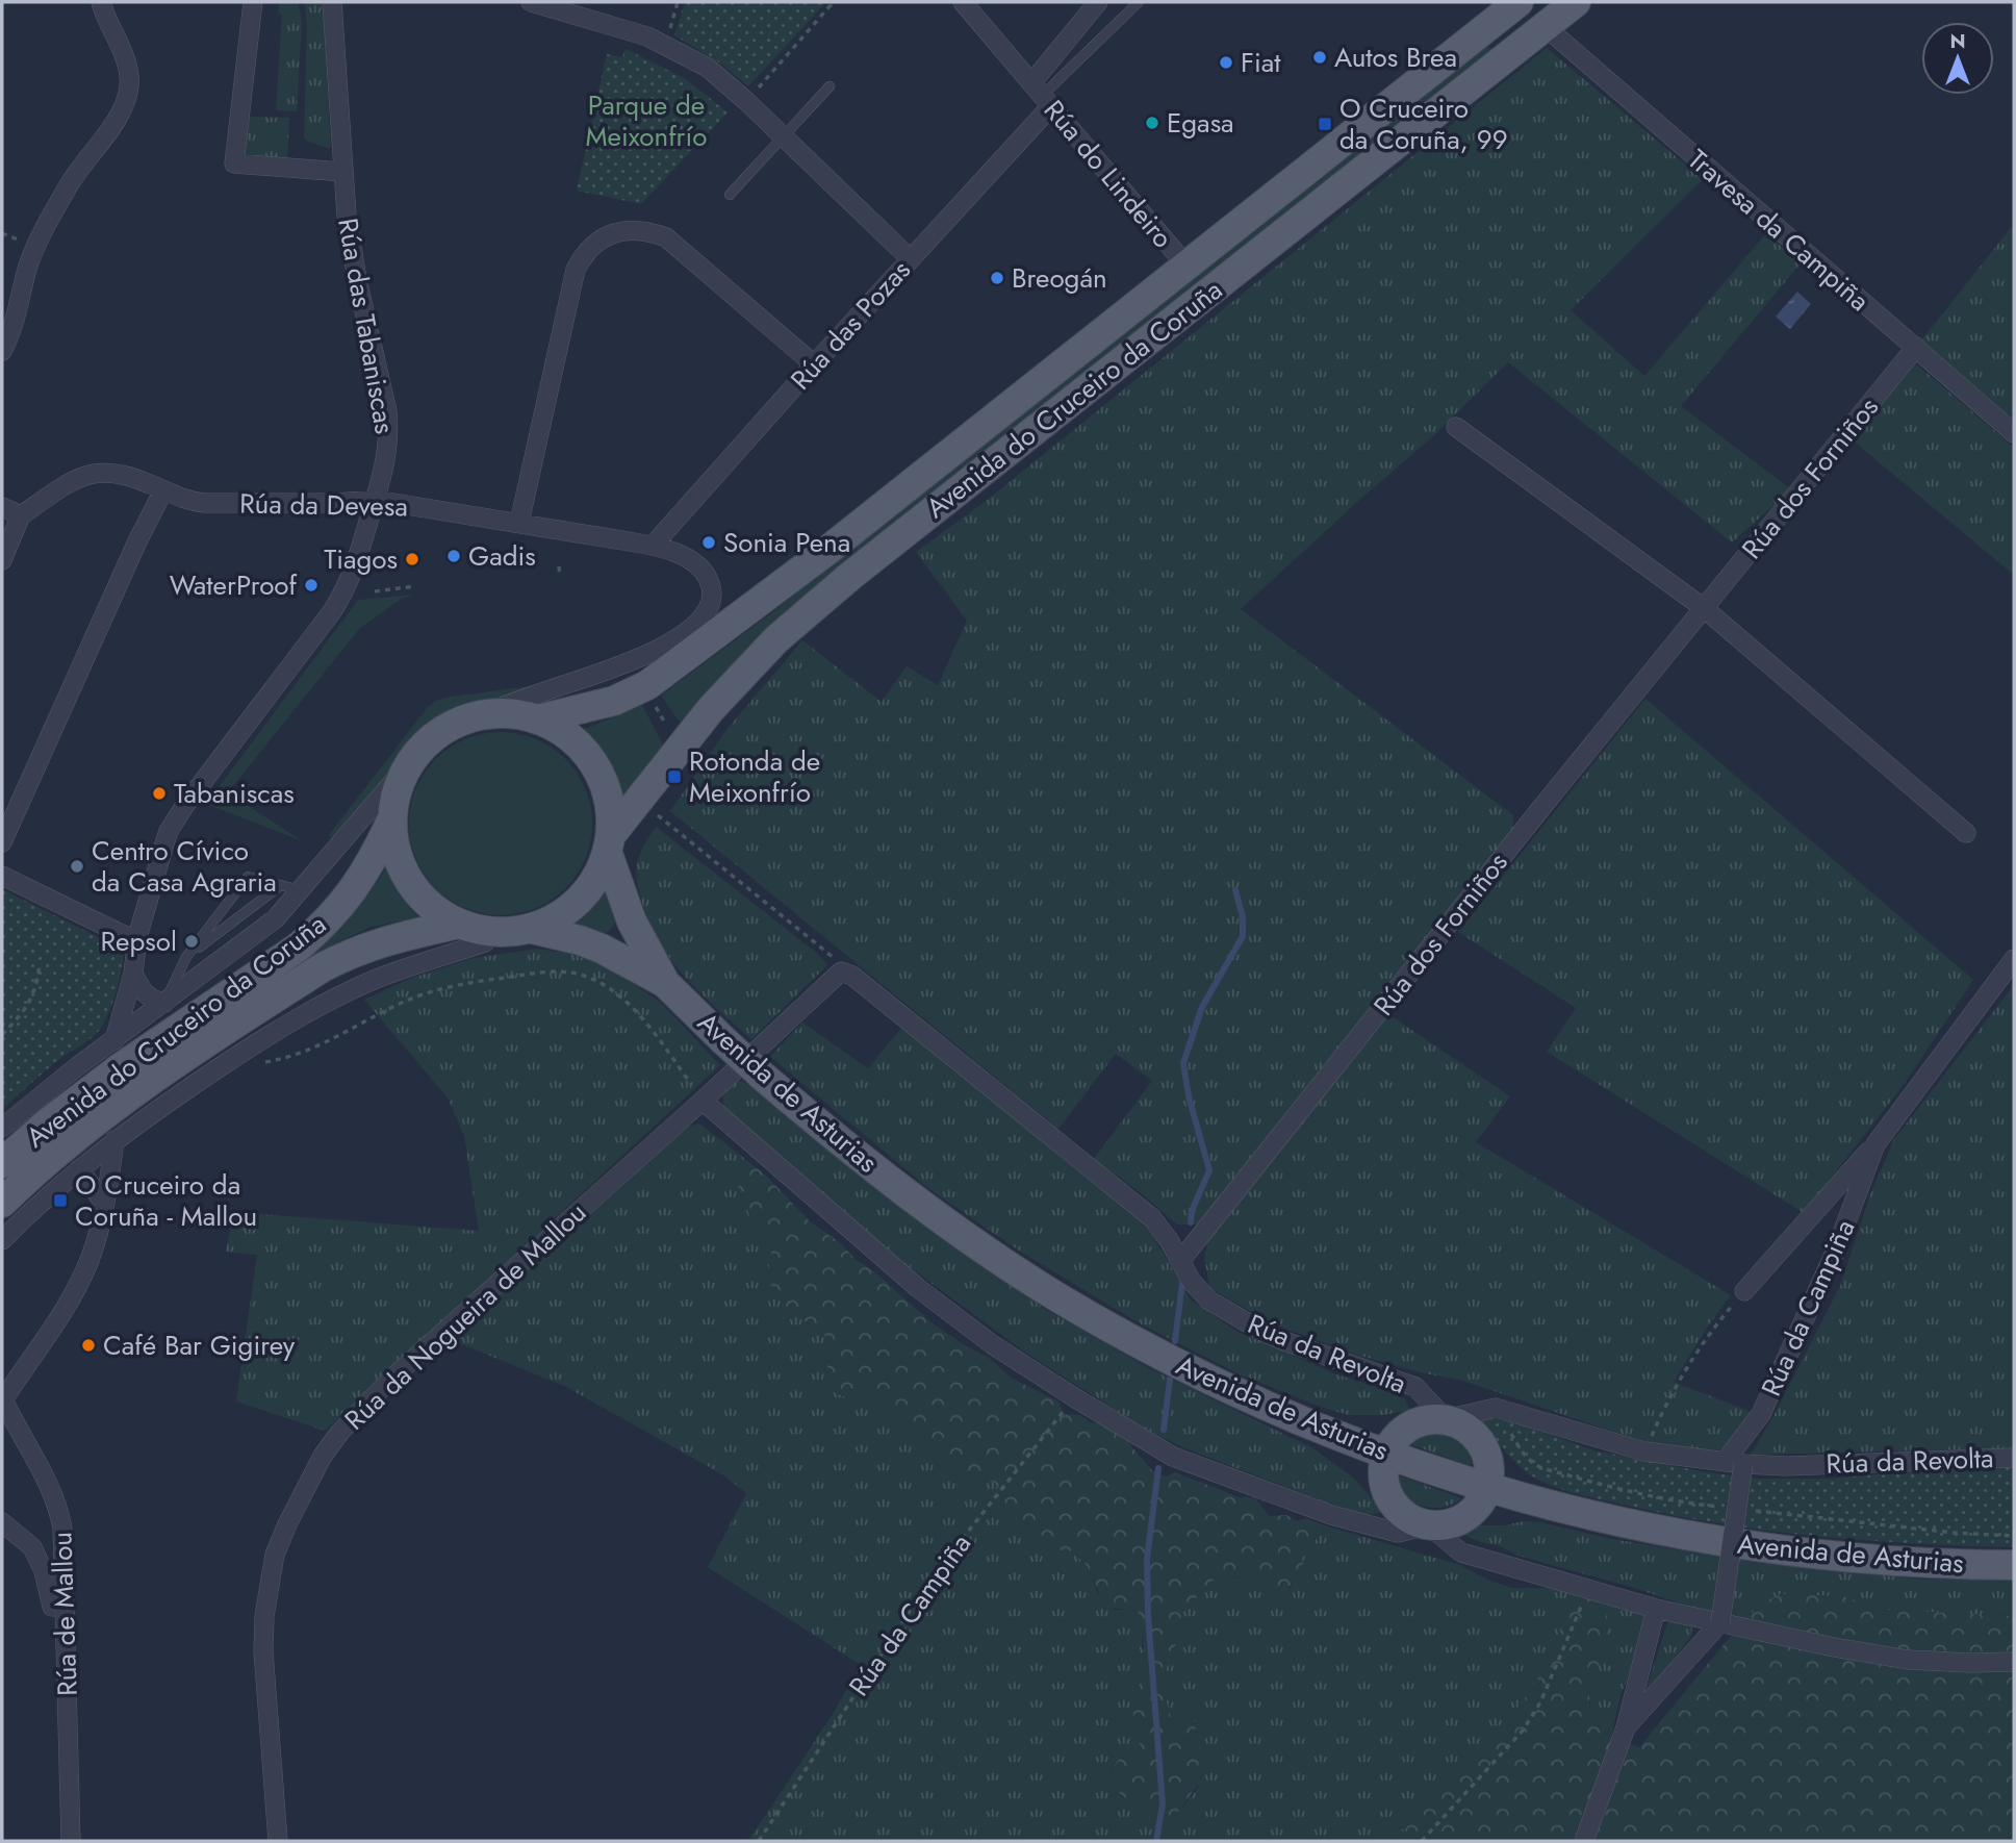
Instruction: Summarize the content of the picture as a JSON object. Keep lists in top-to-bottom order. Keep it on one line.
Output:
{"streets":{"main road":["Avenida do Cruceiro da Coruña","Avenida de Asturias"],"street":["Rúa do Lindeiro","Travesa da Campiña","Rúa das Pozas","Rúa das Tabaniscas","Rúa dos Forniños","Rúa da Devesa","Rúa da Campiña","Rúa da Nogueira de Mallou","Rúa da Revolta","Rúa de Mallou"]},"crossings":[["Rúa do Lindeiro","Rúa das Pozas"],["Rúa do Lindeiro","Avenida do Cruceiro da Coruña"],["Travesa da Campiña","Avenida do Cruceiro da Coruña"],["Travesa da Campiña","Rúa dos Forniños"],["Rúa das Pozas","Rúa da Devesa"],["Rúa das Tabaniscas","Avenida do Cruceiro da Coruña"],["Rúa das Tabaniscas","Rúa da Devesa"],["Avenida do Cruceiro da Coruña","Rúa da Devesa"],["Avenida do Cruceiro da Coruña","Avenida de Asturias"],["Avenida do Cruceiro da Coruña","Rúa de Mallou"],["Rúa dos Forniños","Rúa da Revolta"],["Rúa da Devesa","Avenida de Asturias"],["Rúa da Campiña","Rúa da Revolta"],["Rúa da Nogueira de Mallou","Rúa da Revolta"]],"parks":["Parque de Meixonfrío"],"places":{"other":["Autos Brea","Fiat","Egasa","Breogán","Sonia Pena","Gadis","Tiagos","WaterProof","Tabaniscas","Centro Cívico da Casa Agraria","Repsol","Café Bar Gigirey"],"transit":["O Cruceiro da Coruña, 99","Rotonda de Meixonfrío","O Cruceiro da Coruña - Mallou"]},"north":"top"}
